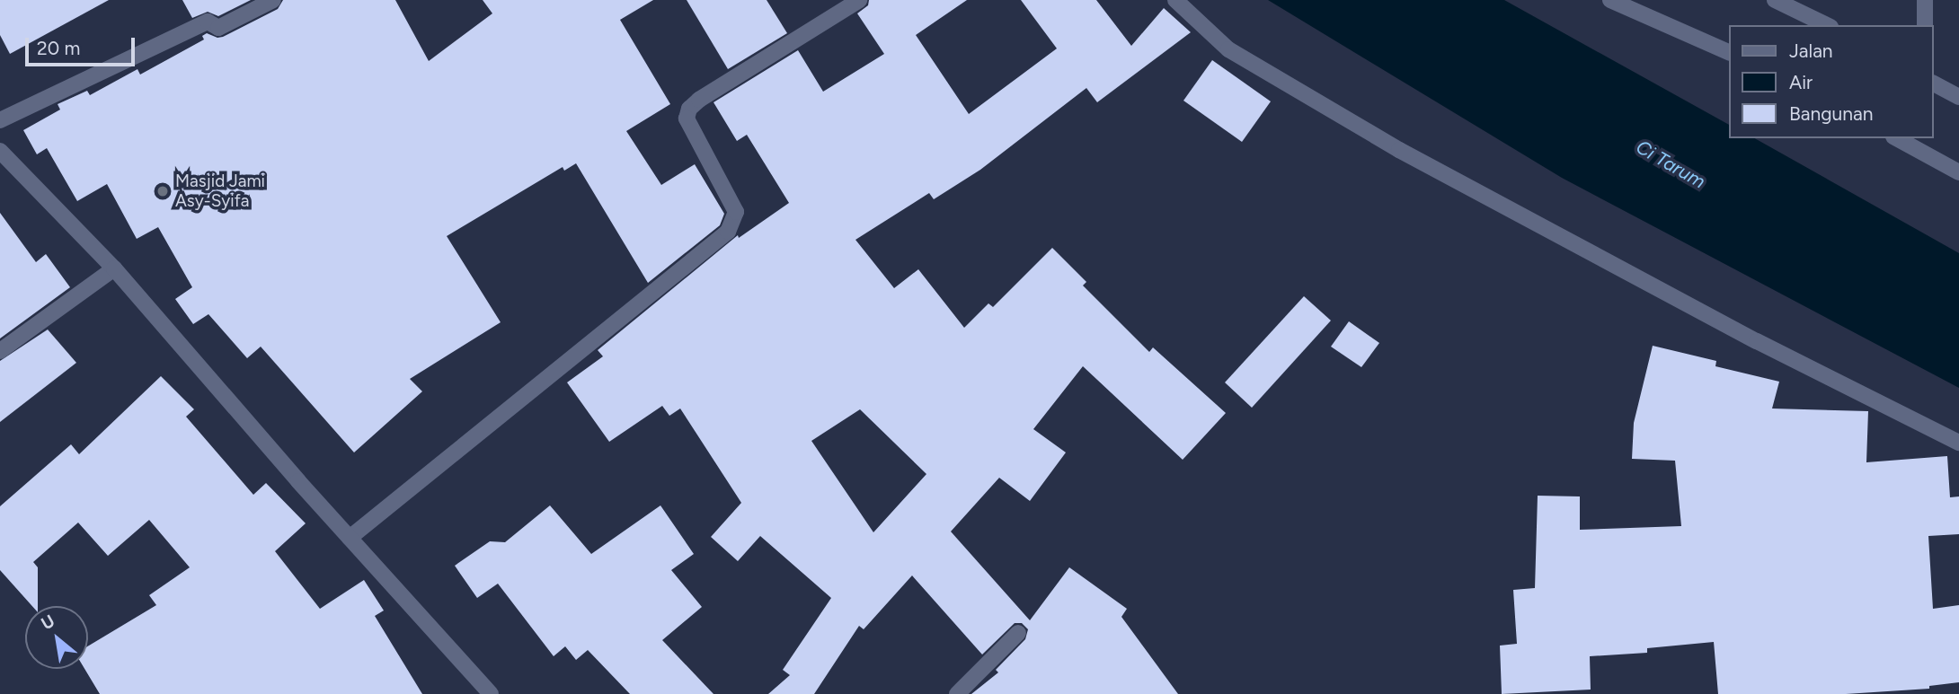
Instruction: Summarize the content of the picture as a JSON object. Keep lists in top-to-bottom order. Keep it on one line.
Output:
{"water":["Ci Tarum"],"places":["Masjid Jami Asy-Syifa"],"legend":["Jalan","Air","Bangunan"],"scale_bar":"20 m","north":"top left"}
